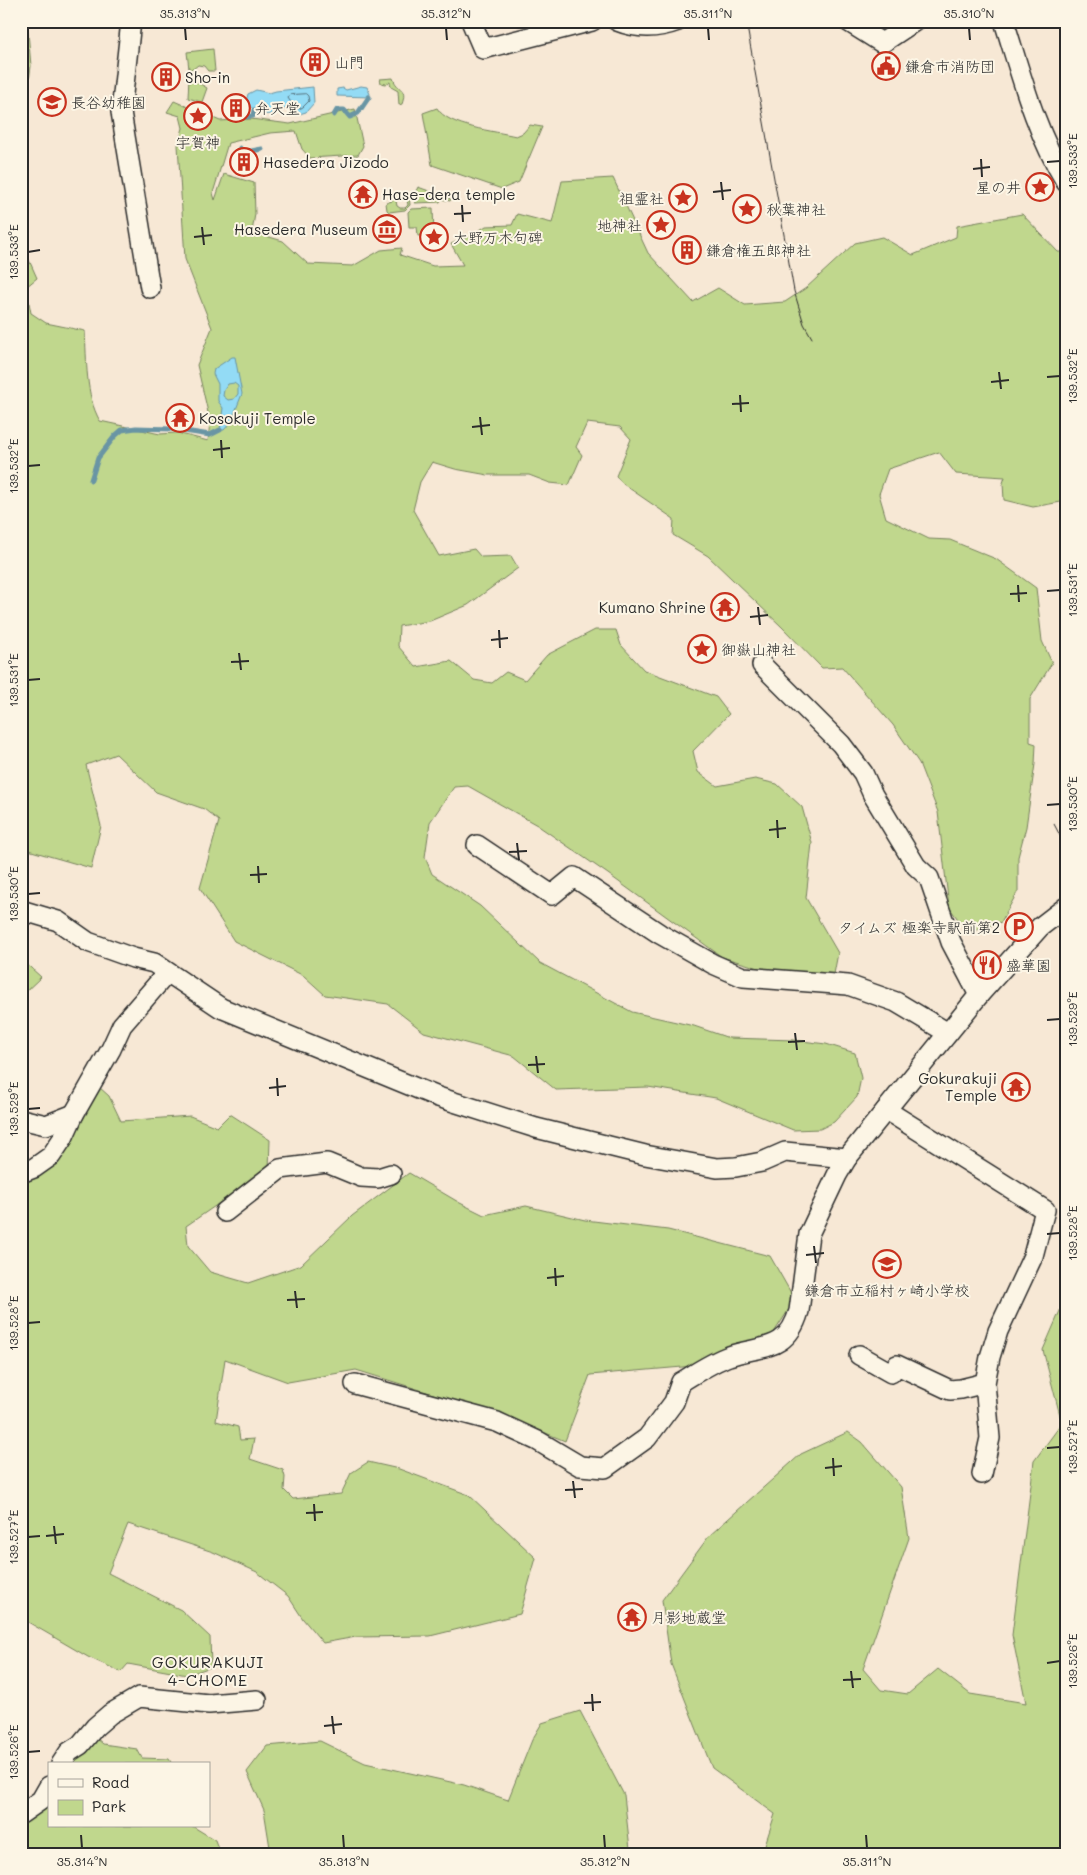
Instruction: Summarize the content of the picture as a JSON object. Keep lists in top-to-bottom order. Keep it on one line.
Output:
{"districts":["GOKURAKUJI 4-CHOME"],"places":{"building":["山門","Sho-in","弁天堂","Hasedera Jizodo","鎌倉権五郎神社"],"public building":["鎌倉市消防団"],"school or university":["長谷幼稚園","鎌倉市立稲村ヶ崎小学校"],"place":["宇賀神","星の井","祖霊社","秋葉神社","地神社","大野万木句碑","御嶽山神社"],"temple":["Hase-dera temple","Kosokuji Temple","Kumano Shrine","Gokurakuji Temple","月影地蔵堂"],"museum":["Hasedera Museum"],"parking":["タイムズ 極楽寺駅前第2"],"restaurant":["盛華園"]},"legend":["Road","Park"],"coordinates":["35.313°N","35.312°N","35.311°N","35.310°N","139.533°E","139.532°E","139.531°E","139.530°E","139.529°E","139.528°E","139.527°E","139.526°E","35.314°N"]}
